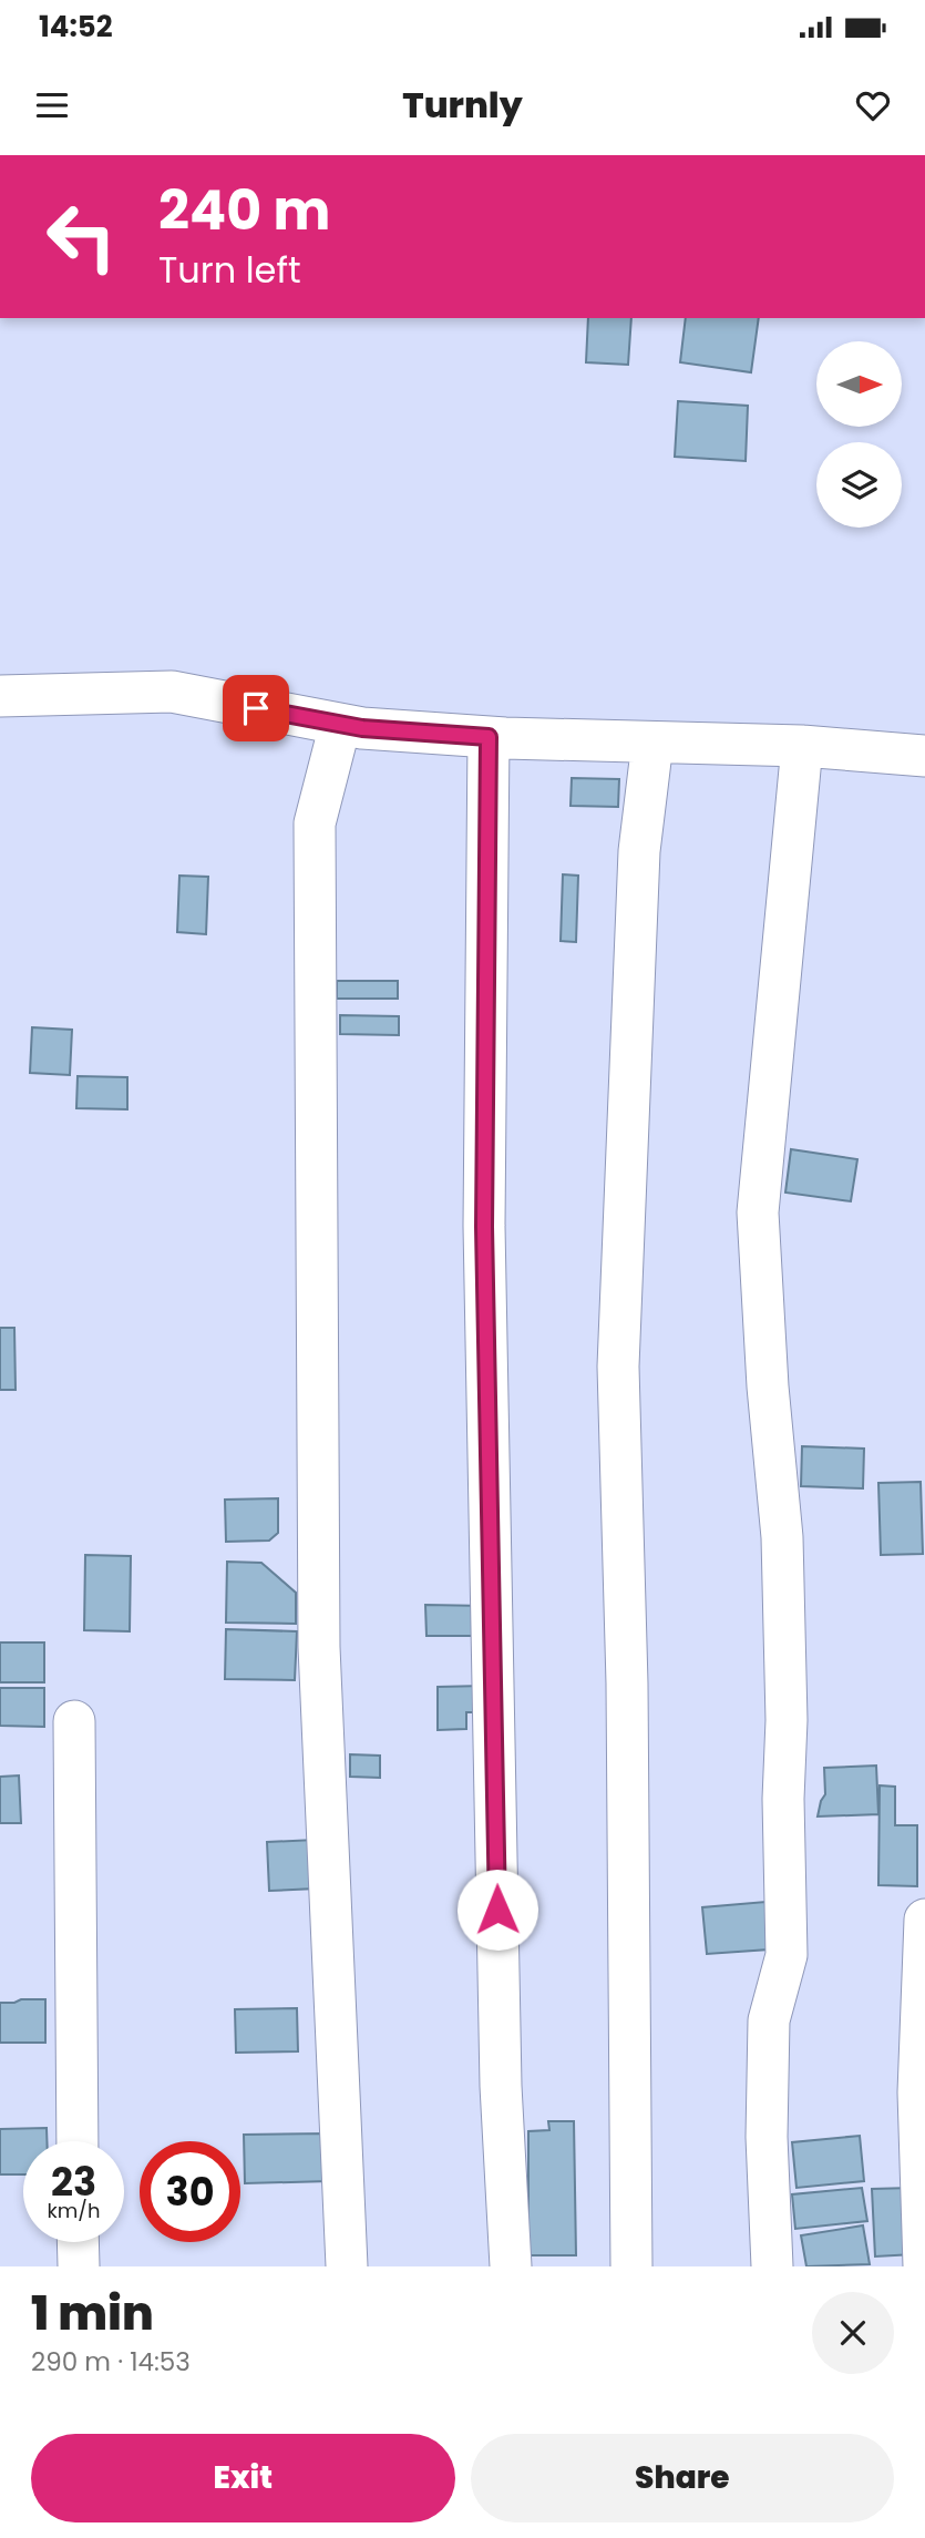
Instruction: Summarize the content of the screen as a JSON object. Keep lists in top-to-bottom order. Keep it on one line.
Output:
{"north":"right","page":{"status":"14:52","header":"Turnly","turn":["240 m","Turn left"],"speed":"23 km/h","limit":"30","heading":["1 min","290 m · 14:53"],"buttons":["Exit","Share"]}}
